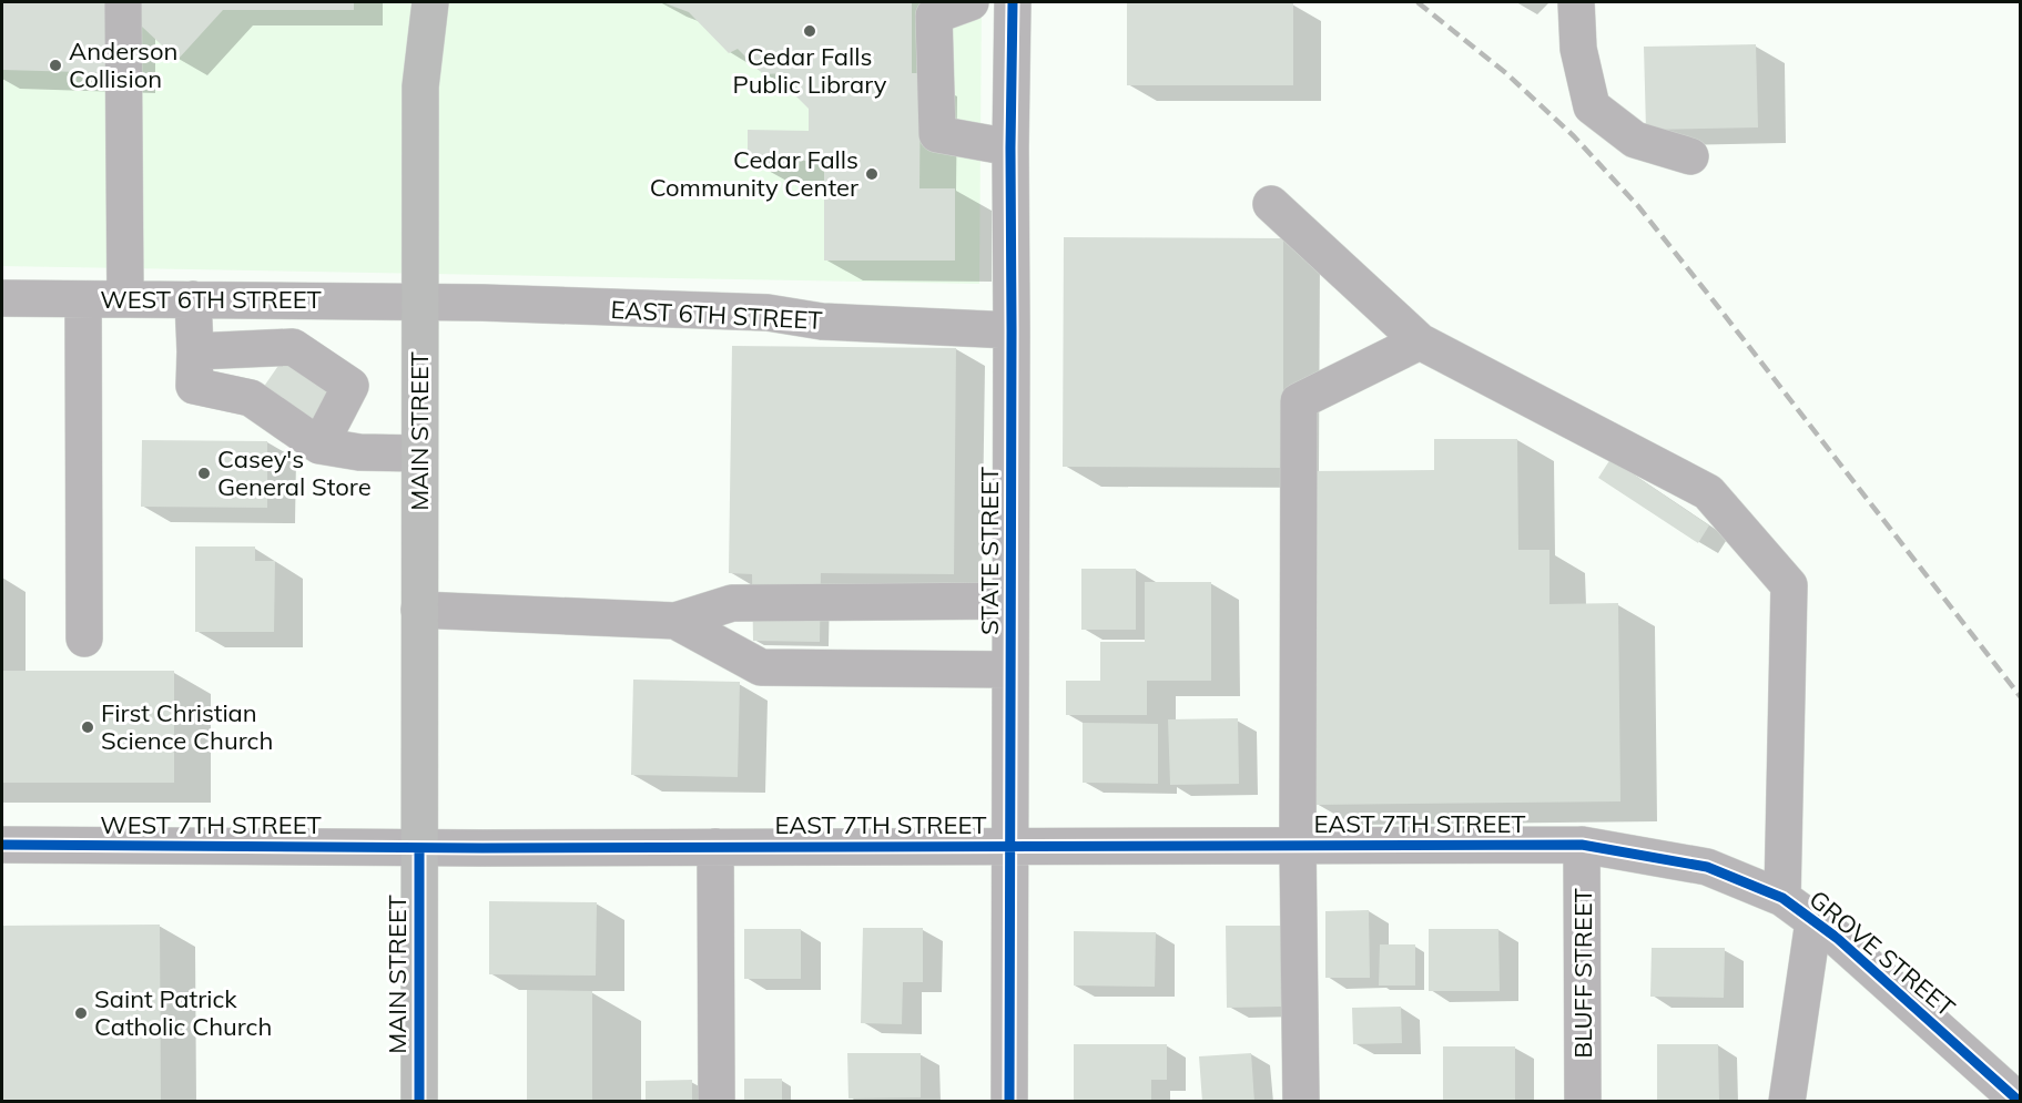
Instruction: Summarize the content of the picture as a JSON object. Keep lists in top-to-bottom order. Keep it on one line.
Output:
{"streets":{"main road":["MAIN STREET"],"street":["WEST 6TH STREET","EAST 6TH STREET","STATE STREET","EAST 7TH STREET","WEST 7TH STREET","GROVE STREET","BLUFF STREET"]},"crossings":[["WEST 6TH STREET","EAST 6TH STREET"],["WEST 6TH STREET","MAIN STREET"],["EAST 6TH STREET","MAIN STREET"],["EAST 6TH STREET","STATE STREET"],["MAIN STREET","EAST 7TH STREET"],["MAIN STREET","WEST 7TH STREET"],["STATE STREET","EAST 7TH STREET"],["EAST 7TH STREET","WEST 7TH STREET"],["EAST 7TH STREET","GROVE STREET"],["EAST 7TH STREET","BLUFF STREET"],["GROVE STREET","BLUFF STREET"]],"places":["Cedar Falls Public Library","Anderson Collision","Cedar Falls Community Center","Casey's General Store","First Christian Science Church","Saint Patrick Catholic Church"]}
